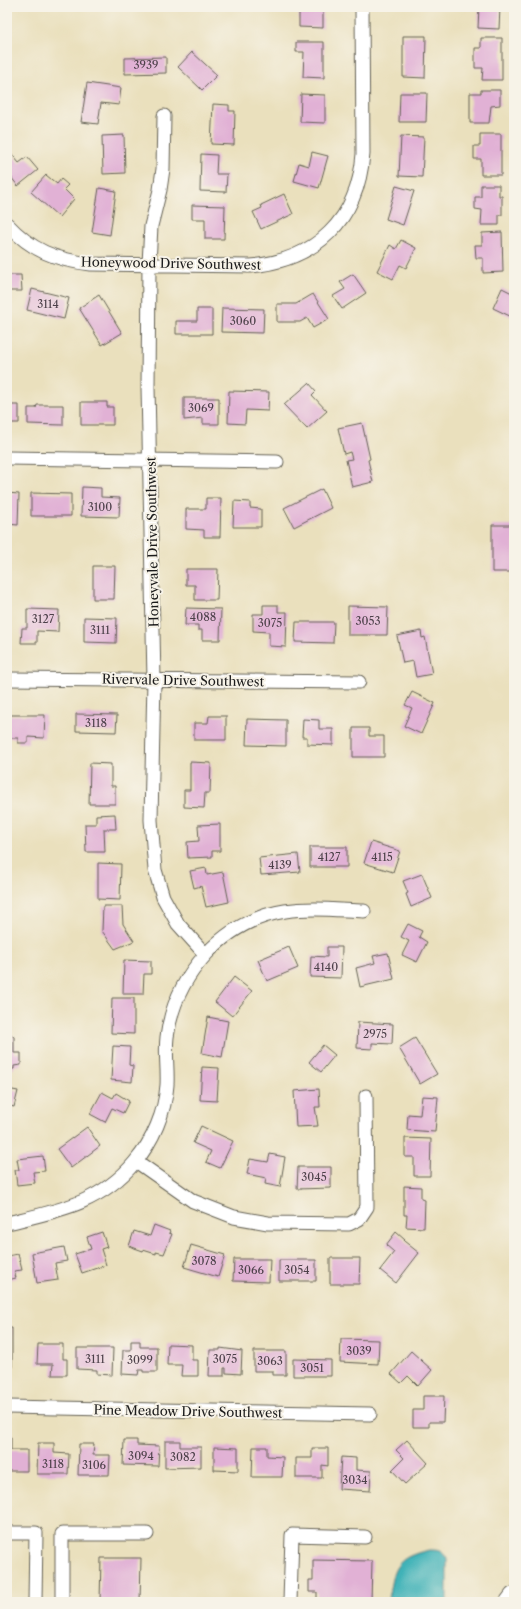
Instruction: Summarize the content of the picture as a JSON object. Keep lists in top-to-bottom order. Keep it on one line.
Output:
{"streets":{"street":["Honeywood Drive Southwest","Honeyvale Drive Southwest","Rivervale Drive Southwest","Pine Meadow Drive Southwest"]},"crossings":[["Honeywood Drive Southwest","Honeyvale Drive Southwest"],["Honeyvale Drive Southwest","Rivervale Drive Southwest"]],"house_numbers":["3939","3114","3060","3069","3100","4088","3127","3053","3075","3111","3118","4127","4115","4139","4140","2975","3045","3078","3066","3054","3039","3111","3075","3099","3063","3051","3094","3082","3118","3106","3034"]}
